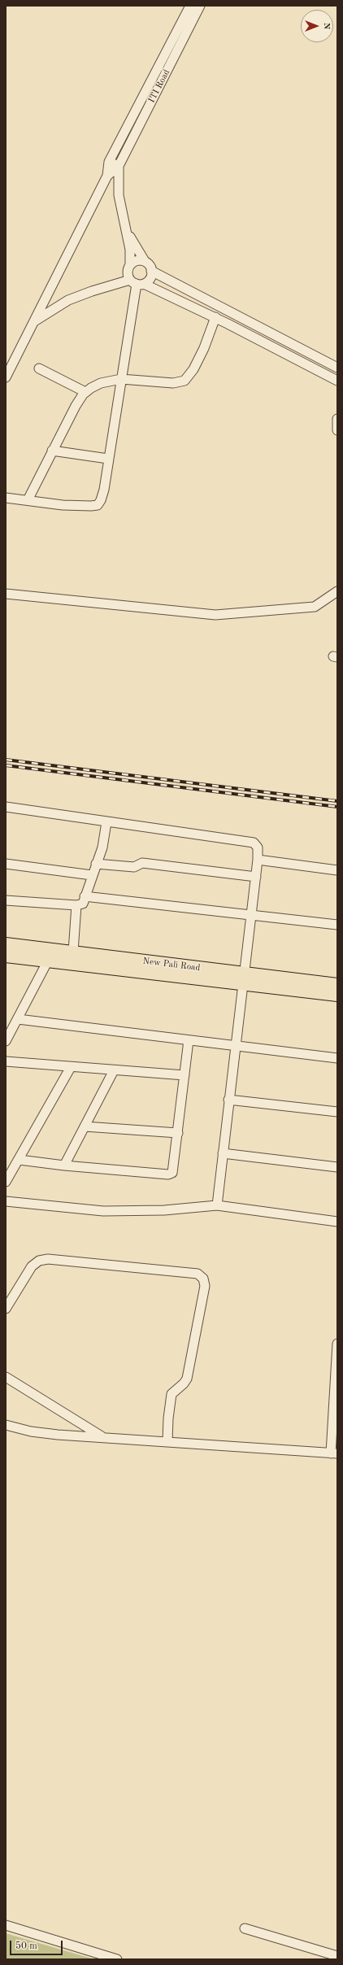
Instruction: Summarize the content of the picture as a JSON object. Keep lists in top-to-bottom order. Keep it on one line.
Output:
{"streets":{"highway":["New Pali Road"],"street":["ITI Road"]},"scale_bar":"50 m","north":"right"}
